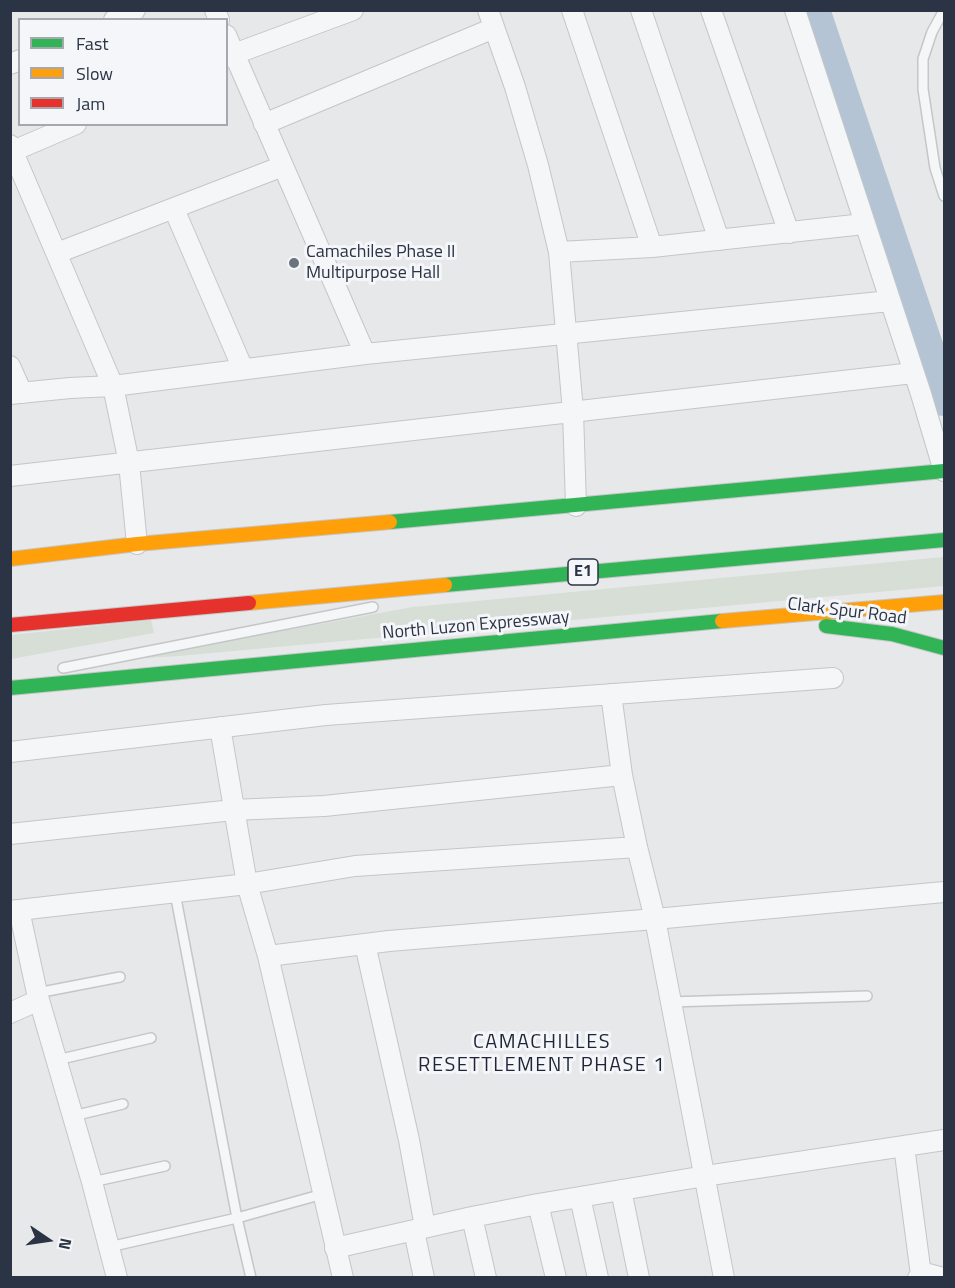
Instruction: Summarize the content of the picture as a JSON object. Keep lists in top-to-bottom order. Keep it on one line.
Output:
{"streets":{"main road":["E1","Clark Spur Road","North Luzon Expressway"]},"crossings":[["Clark Spur Road","North Luzon Expressway"]],"districts":["CAMACHILLES RESETTLEMENT PHASE 1"],"places":["Camachiles Phase II Multipurpose Hall"],"legend":["Fast","Slow","Jam"],"north":"right"}
